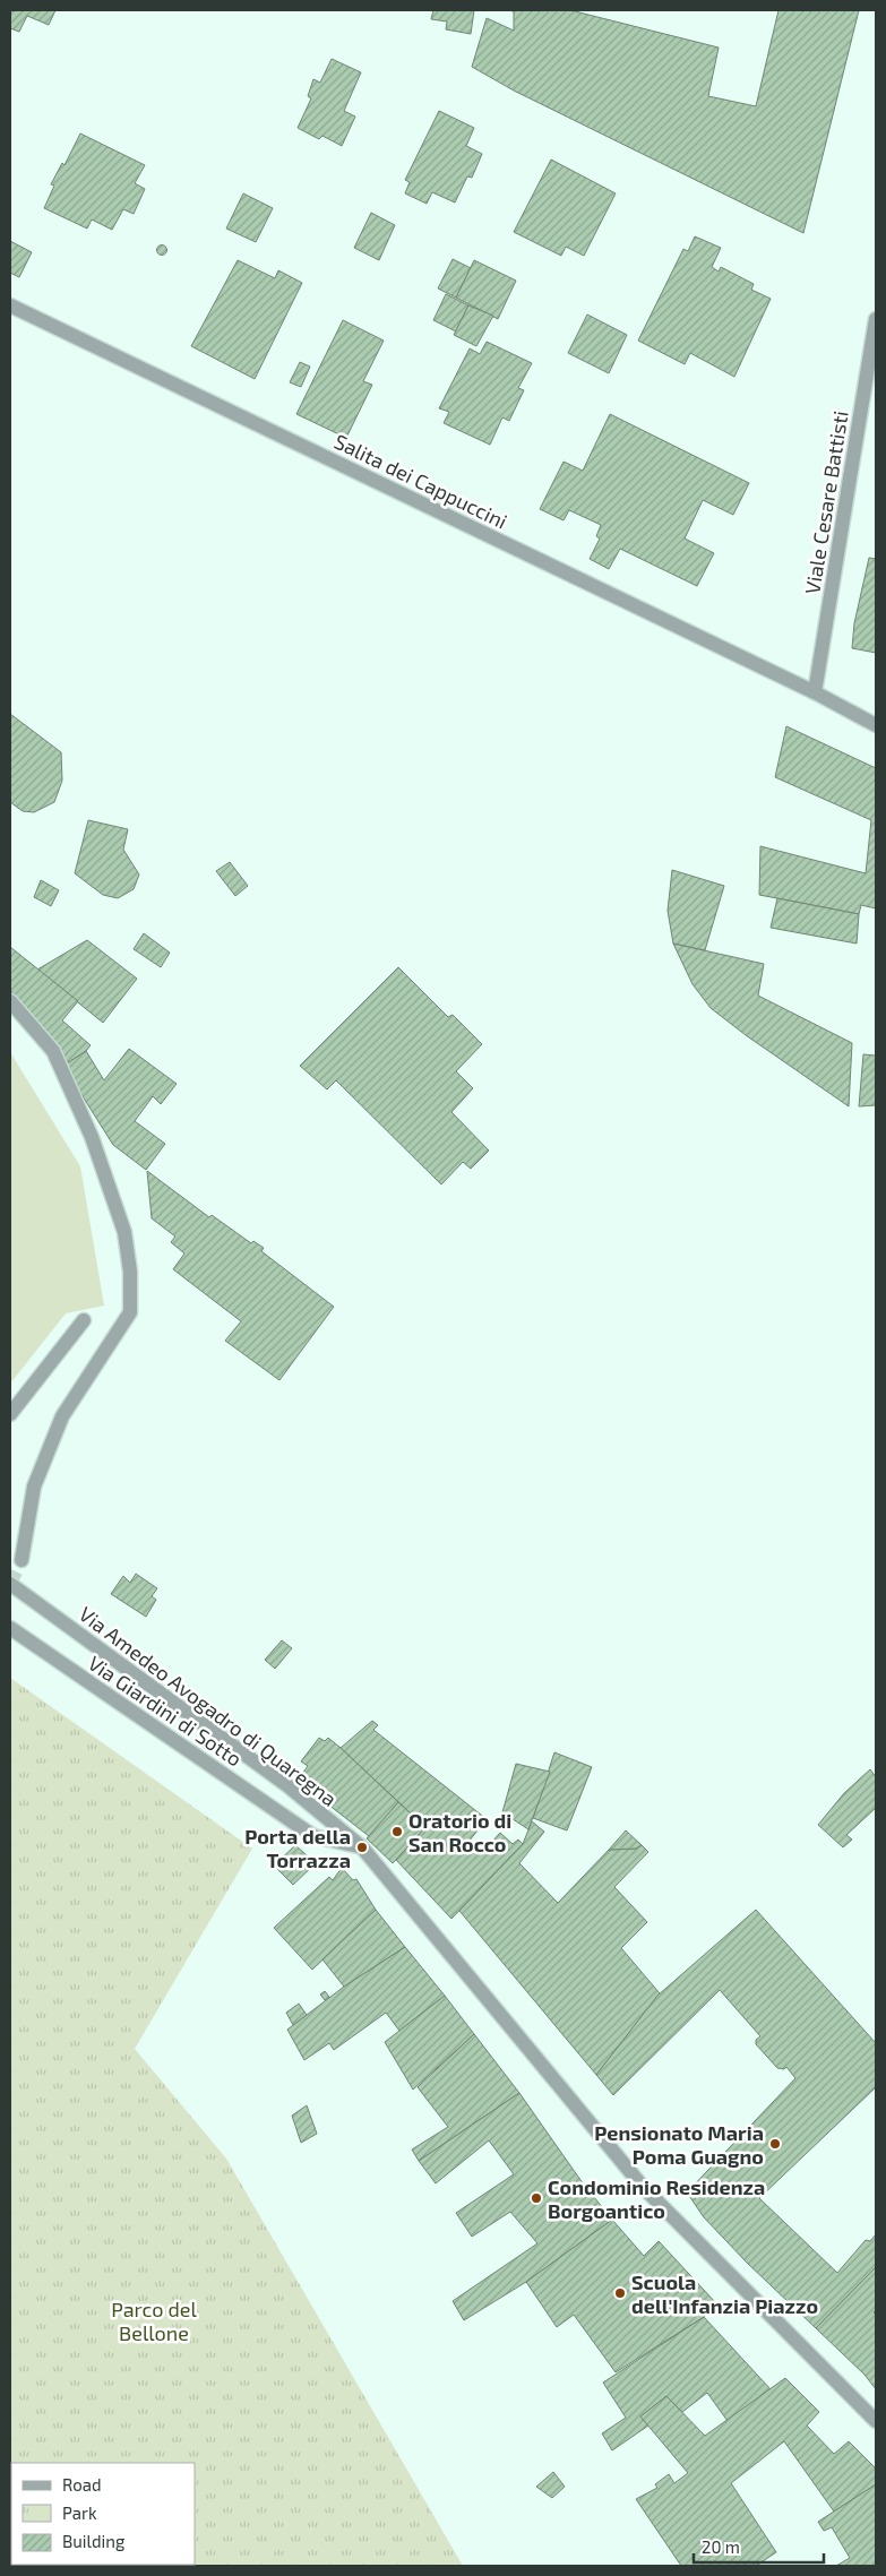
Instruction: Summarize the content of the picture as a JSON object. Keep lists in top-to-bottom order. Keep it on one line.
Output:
{"streets":{"street":["Salita dei Cappuccini","Viale Cesare Battisti","Via Amedeo Avogadro di Quaregna","Via Giardini di Sotto"]},"crossings":[["Salita dei Cappuccini","Viale Cesare Battisti"],["Via Amedeo Avogadro di Quaregna","Via Giardini di Sotto"]],"parks":["Parco del Bellone"],"places":["Oratorio di San Rocco","Porta della Torrazza","Pensionato Maria Poma Guagno","Condominio Residenza Borgoantico","Scuola dell'Infanzia Piazzo"],"legend":["Road","Park","Building"],"scale_bar":"20 m"}
